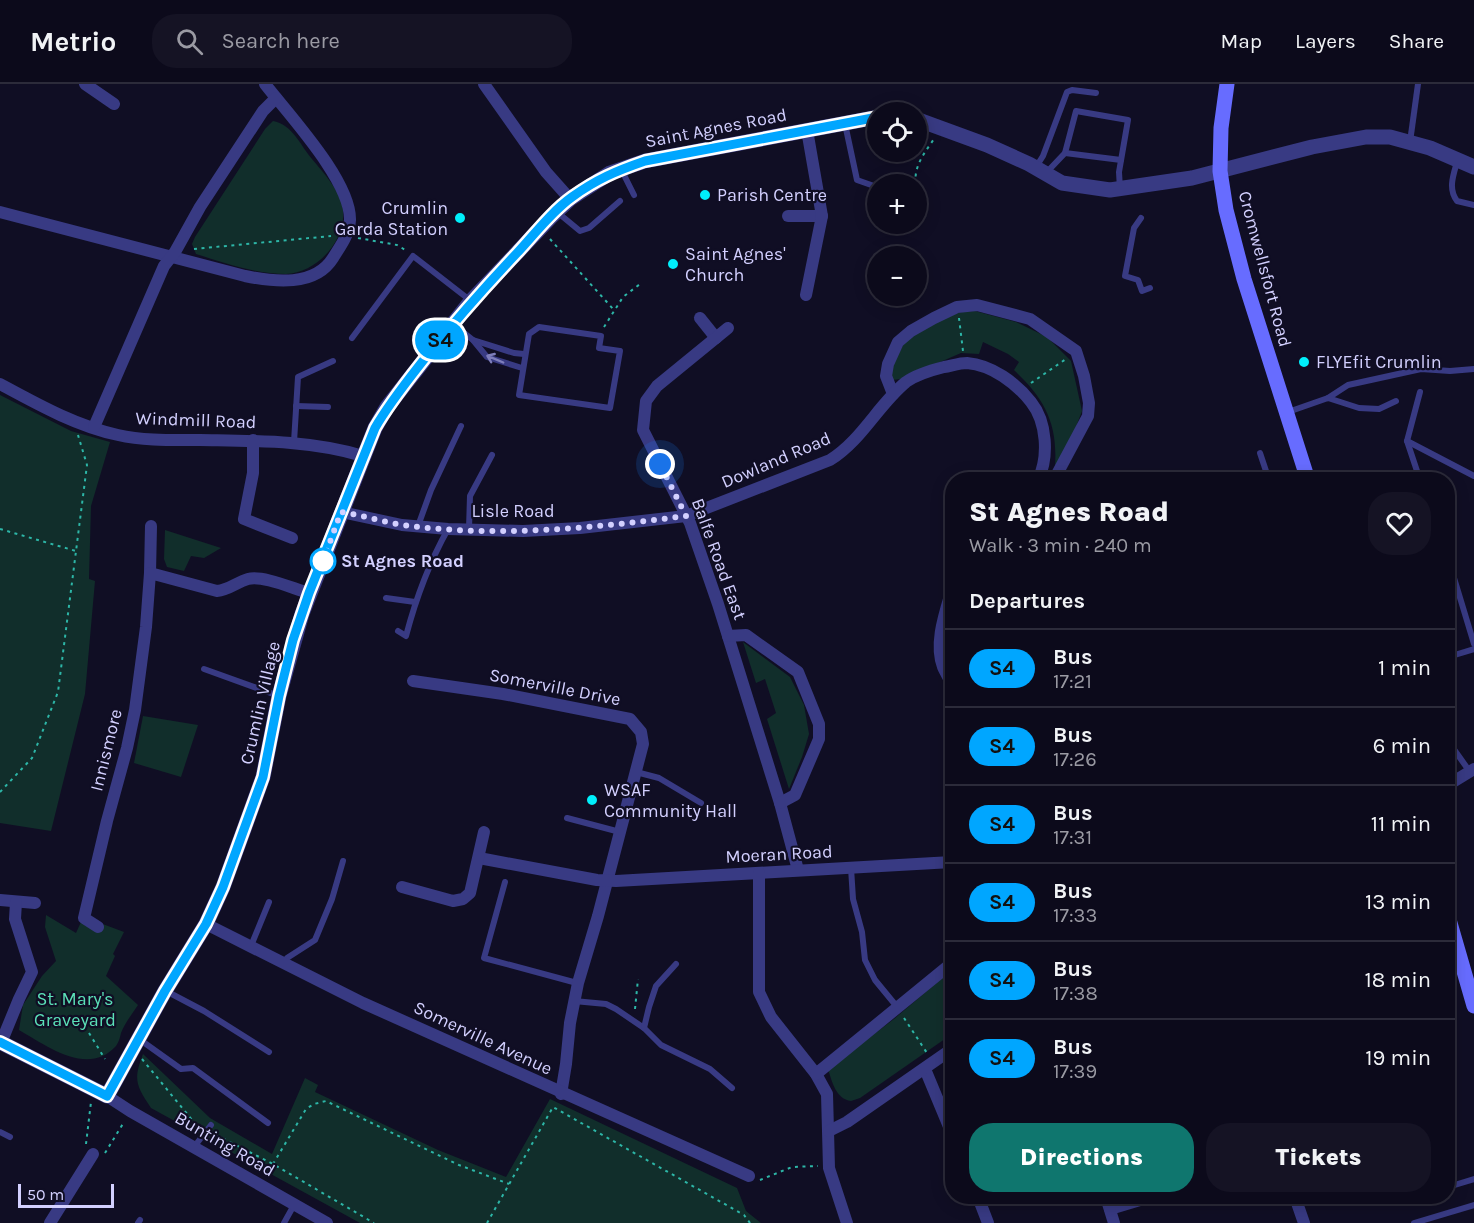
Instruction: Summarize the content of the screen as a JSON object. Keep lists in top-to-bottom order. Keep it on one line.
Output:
{"streets":{"main road":["Cromwellsfort Road"],"street":["Saint Agnes Road","Windmill Road","Dowland Road","Lisle Road","Balfe Road East","Somerville Drive","Crumlin Village","Innismore","Moeran Road","Somerville Avenue","Bunting Road"]},"crossings":[["Saint Agnes Road","Crumlin Village"],["Windmill Road","Crumlin Village"],["Dowland Road","Lisle Road"],["Dowland Road","Balfe Road East"],["Lisle Road","Balfe Road East"],["Lisle Road","Crumlin Village"],["Balfe Road East","Moeran Road"],["Somerville Drive","Moeran Road"],["Somerville Drive","Somerville Avenue"],["Crumlin Village","Somerville Avenue"],["Crumlin Village","Bunting Road"]],"parks":["St. Mary's Graveyard"],"places":["Parish Centre","Crumlin Garda Station","Saint Agnes' Church","FLYEfit Crumlin","St Agnes Road","WSAF Community Hall"],"lines":["bus line S4"],"scale_bar":"50 m","page":{"header":"Metrio","search":"Search here","nav":["Map","Layers","Share"],"on_map":"S4","map_buttons":["+","−"],"heading":[["St Agnes Road","Walk · 3 min · 240 m"],"Departures"],"list":[{"mark":"S4","name":"Bus","note":"17:21","value":"1 min"},{"mark":"S4","name":"Bus","note":"17:26","value":"6 min"},{"mark":"S4","name":"Bus","note":"17:31","value":"11 min"},{"mark":"S4","name":"Bus","note":"17:33","value":"13 min"},{"mark":"S4","name":"Bus","note":"17:38","value":"18 min"},{"mark":"S4","name":"Bus","note":"17:39","value":"19 min"}],"buttons":["Directions","Tickets"],"scale":"50 m"}}
